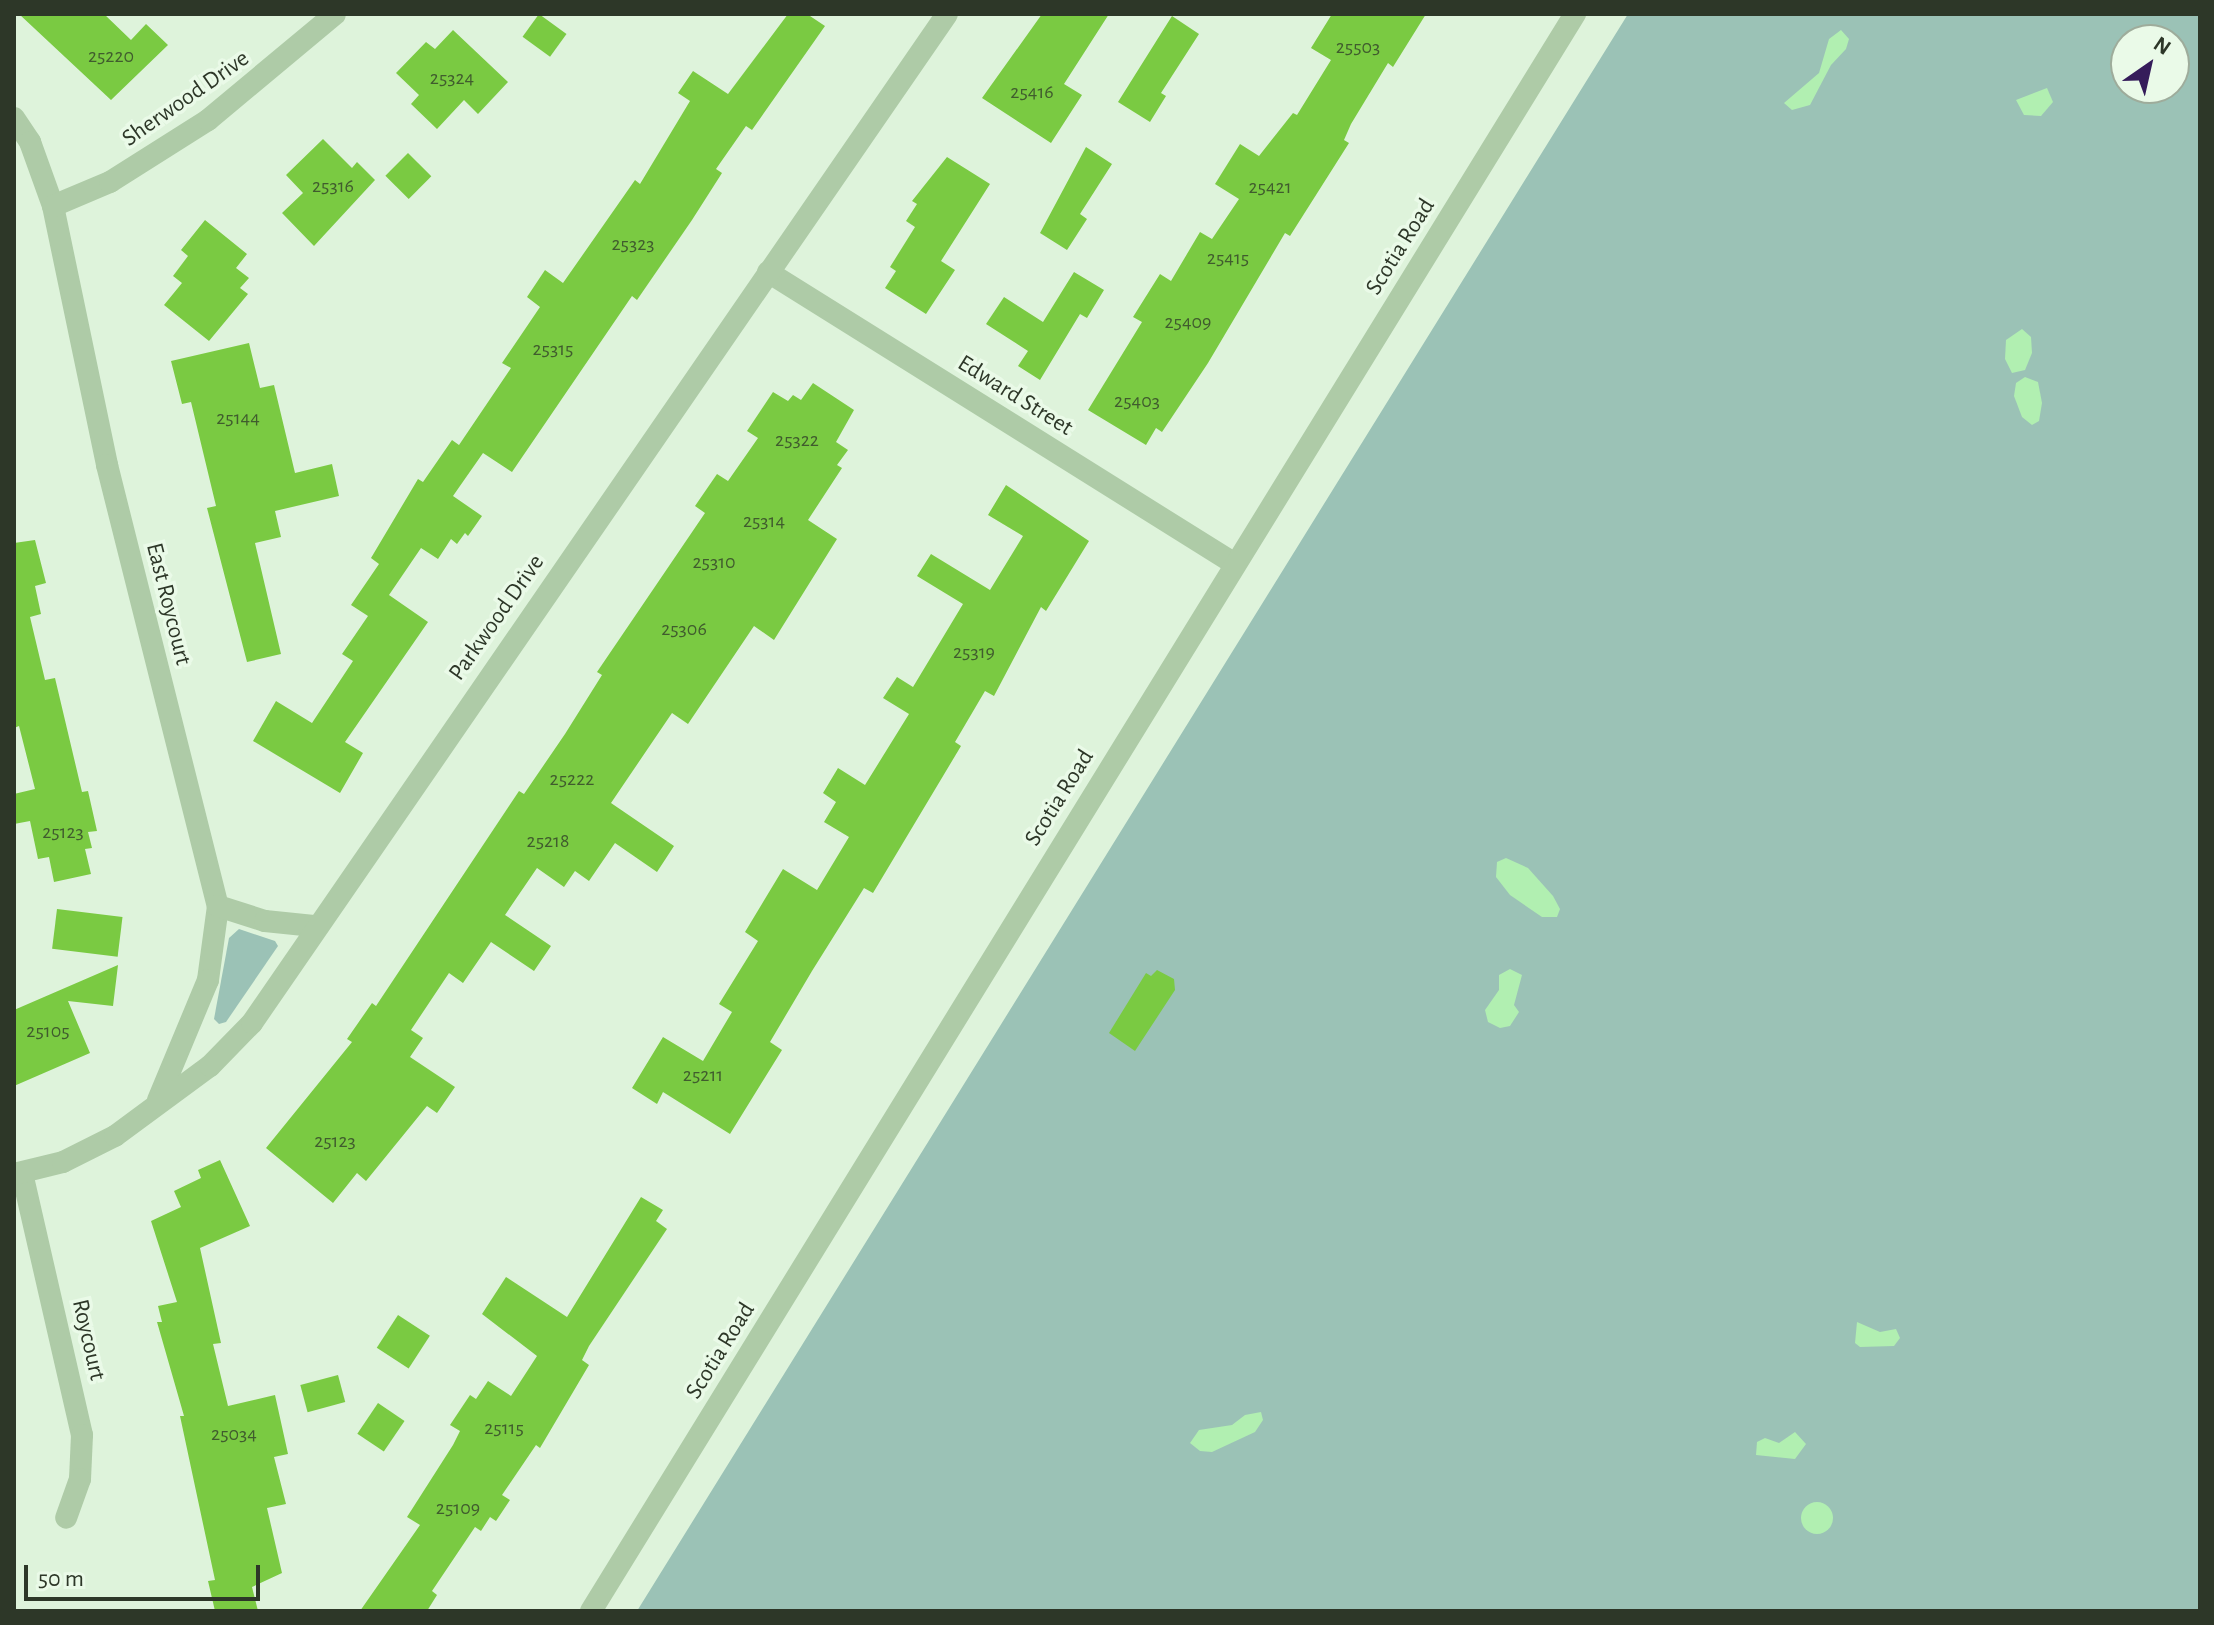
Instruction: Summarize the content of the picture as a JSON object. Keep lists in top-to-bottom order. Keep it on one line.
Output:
{"streets":{"street":["Sherwood Drive","Scotia Road","Edward Street","East Roycourt","Parkwood Drive","Roycourt"]},"crossings":[["Sherwood Drive","East Roycourt"],["Scotia Road","Edward Street"],["Edward Street","Parkwood Drive"],["East Roycourt","Parkwood Drive"],["Parkwood Drive","Roycourt"]],"house_numbers":["25503","25220","25324","25416","25316","25421","25323","25415","25409","25315","25403","25144","25322","25314","25310","25306","25319","25222","25123","25218","25105","25211","25123","25115","25034","25109"],"scale_bar":"50 m","north":"top right"}
